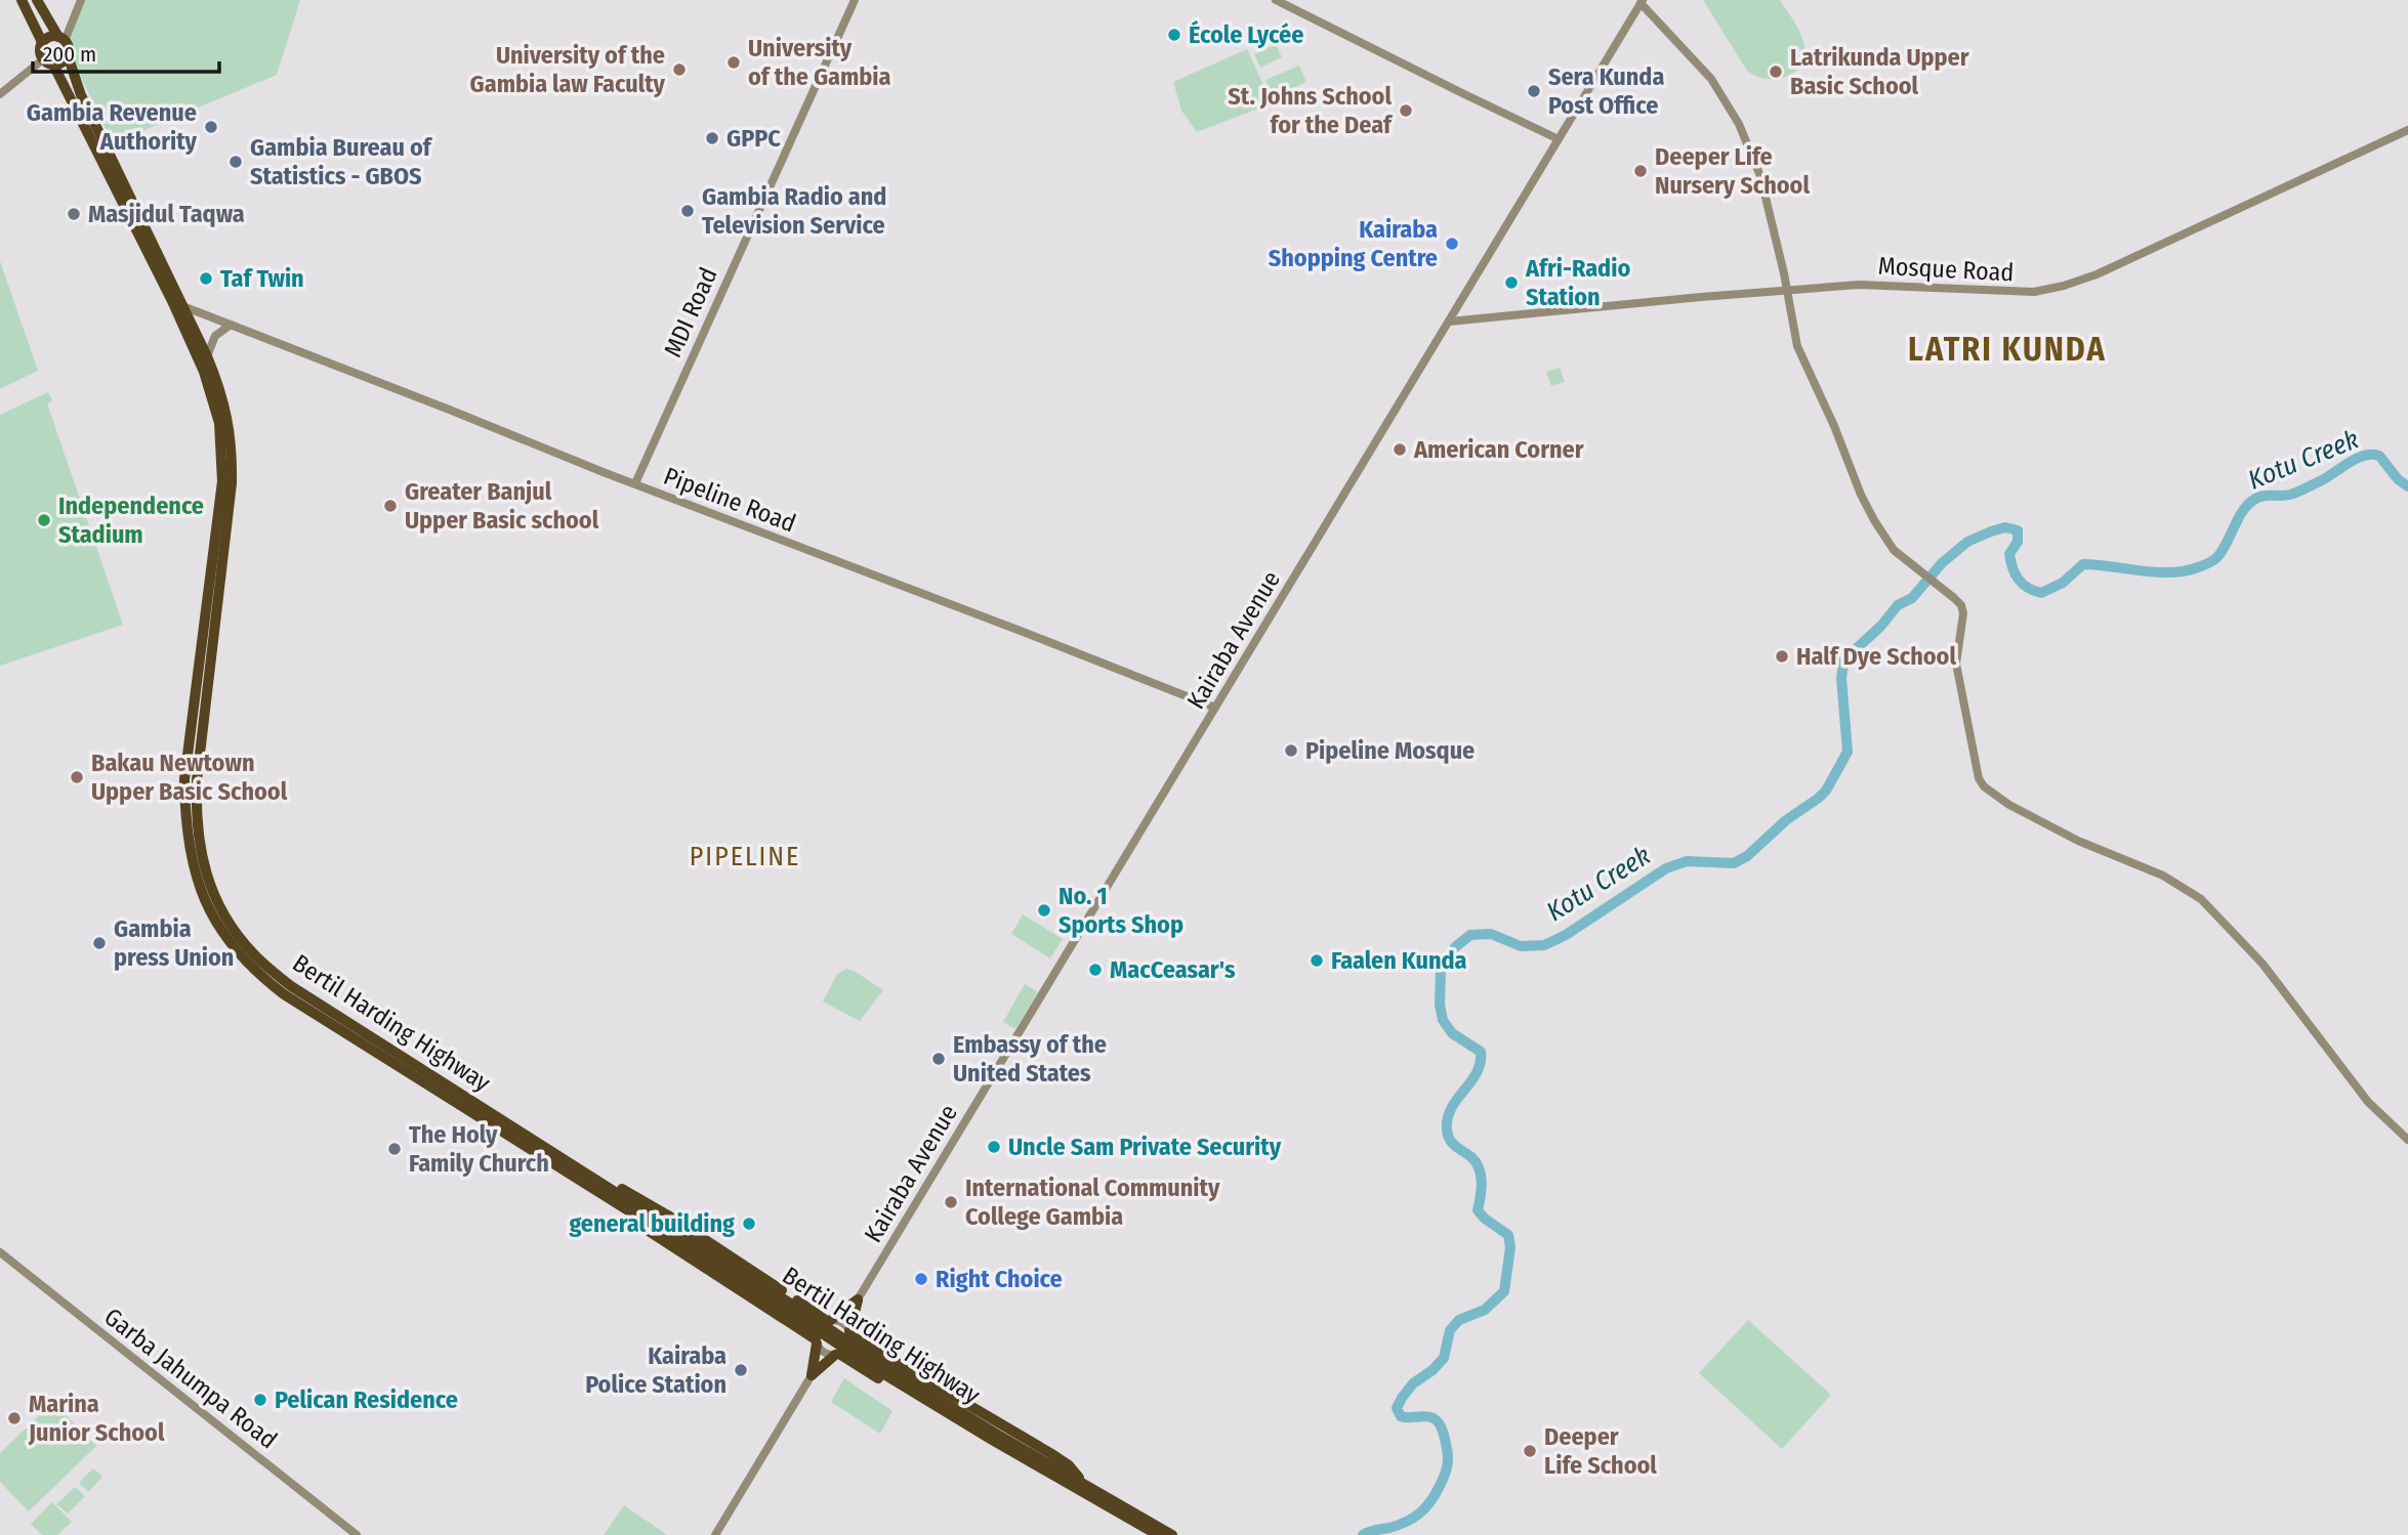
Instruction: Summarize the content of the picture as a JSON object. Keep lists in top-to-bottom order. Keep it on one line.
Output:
{"streets":{"main road":["Bertil Harding Highway"],"street":["Mosque Road","MDI Road","Pipeline Road","Kairaba Avenue","Garba Jahumpa Road"]},"crossings":[["Mosque Road","Kairaba Avenue"],["MDI Road","Pipeline Road"],["Pipeline Road","Kairaba Avenue"],["Pipeline Road","Bertil Harding Highway"]],"districts":["LATRI KUNDA","PIPELINE"],"water":["Kotu Creek"],"places":["École Lycée","University of the Gambia","University of the Gambia law Faculty","Latrikunda Upper Basic School","Sera Kunda Post Office","St. Johns School for the Deaf","Gambia Revenue Authority","GPPC","Gambia Bureau of Statistics - GBOS","Deeper Life Nursery School","Gambia Radio and Television Service","Masjidul Taqwa","Kairaba Shopping Centre","Taf Twin","Afri-Radio Station","American Corner","Greater Banjul Upper Basic school","Independence Stadium","Half Dye School","Pipeline Mosque","Bakau Newtown Upper Basic School","No. 1 Sports Shop","Gambia press Union","Faalen Kunda","MacCeasar's","Embassy of the United States","Uncle Sam Private Security","The Holy Family Church","International Community College Gambia","general building","Right Choice","Kairaba Police Station","Pelican Residence","Marina Junior School","Deeper Life School"],"scale_bar":"200 m"}
